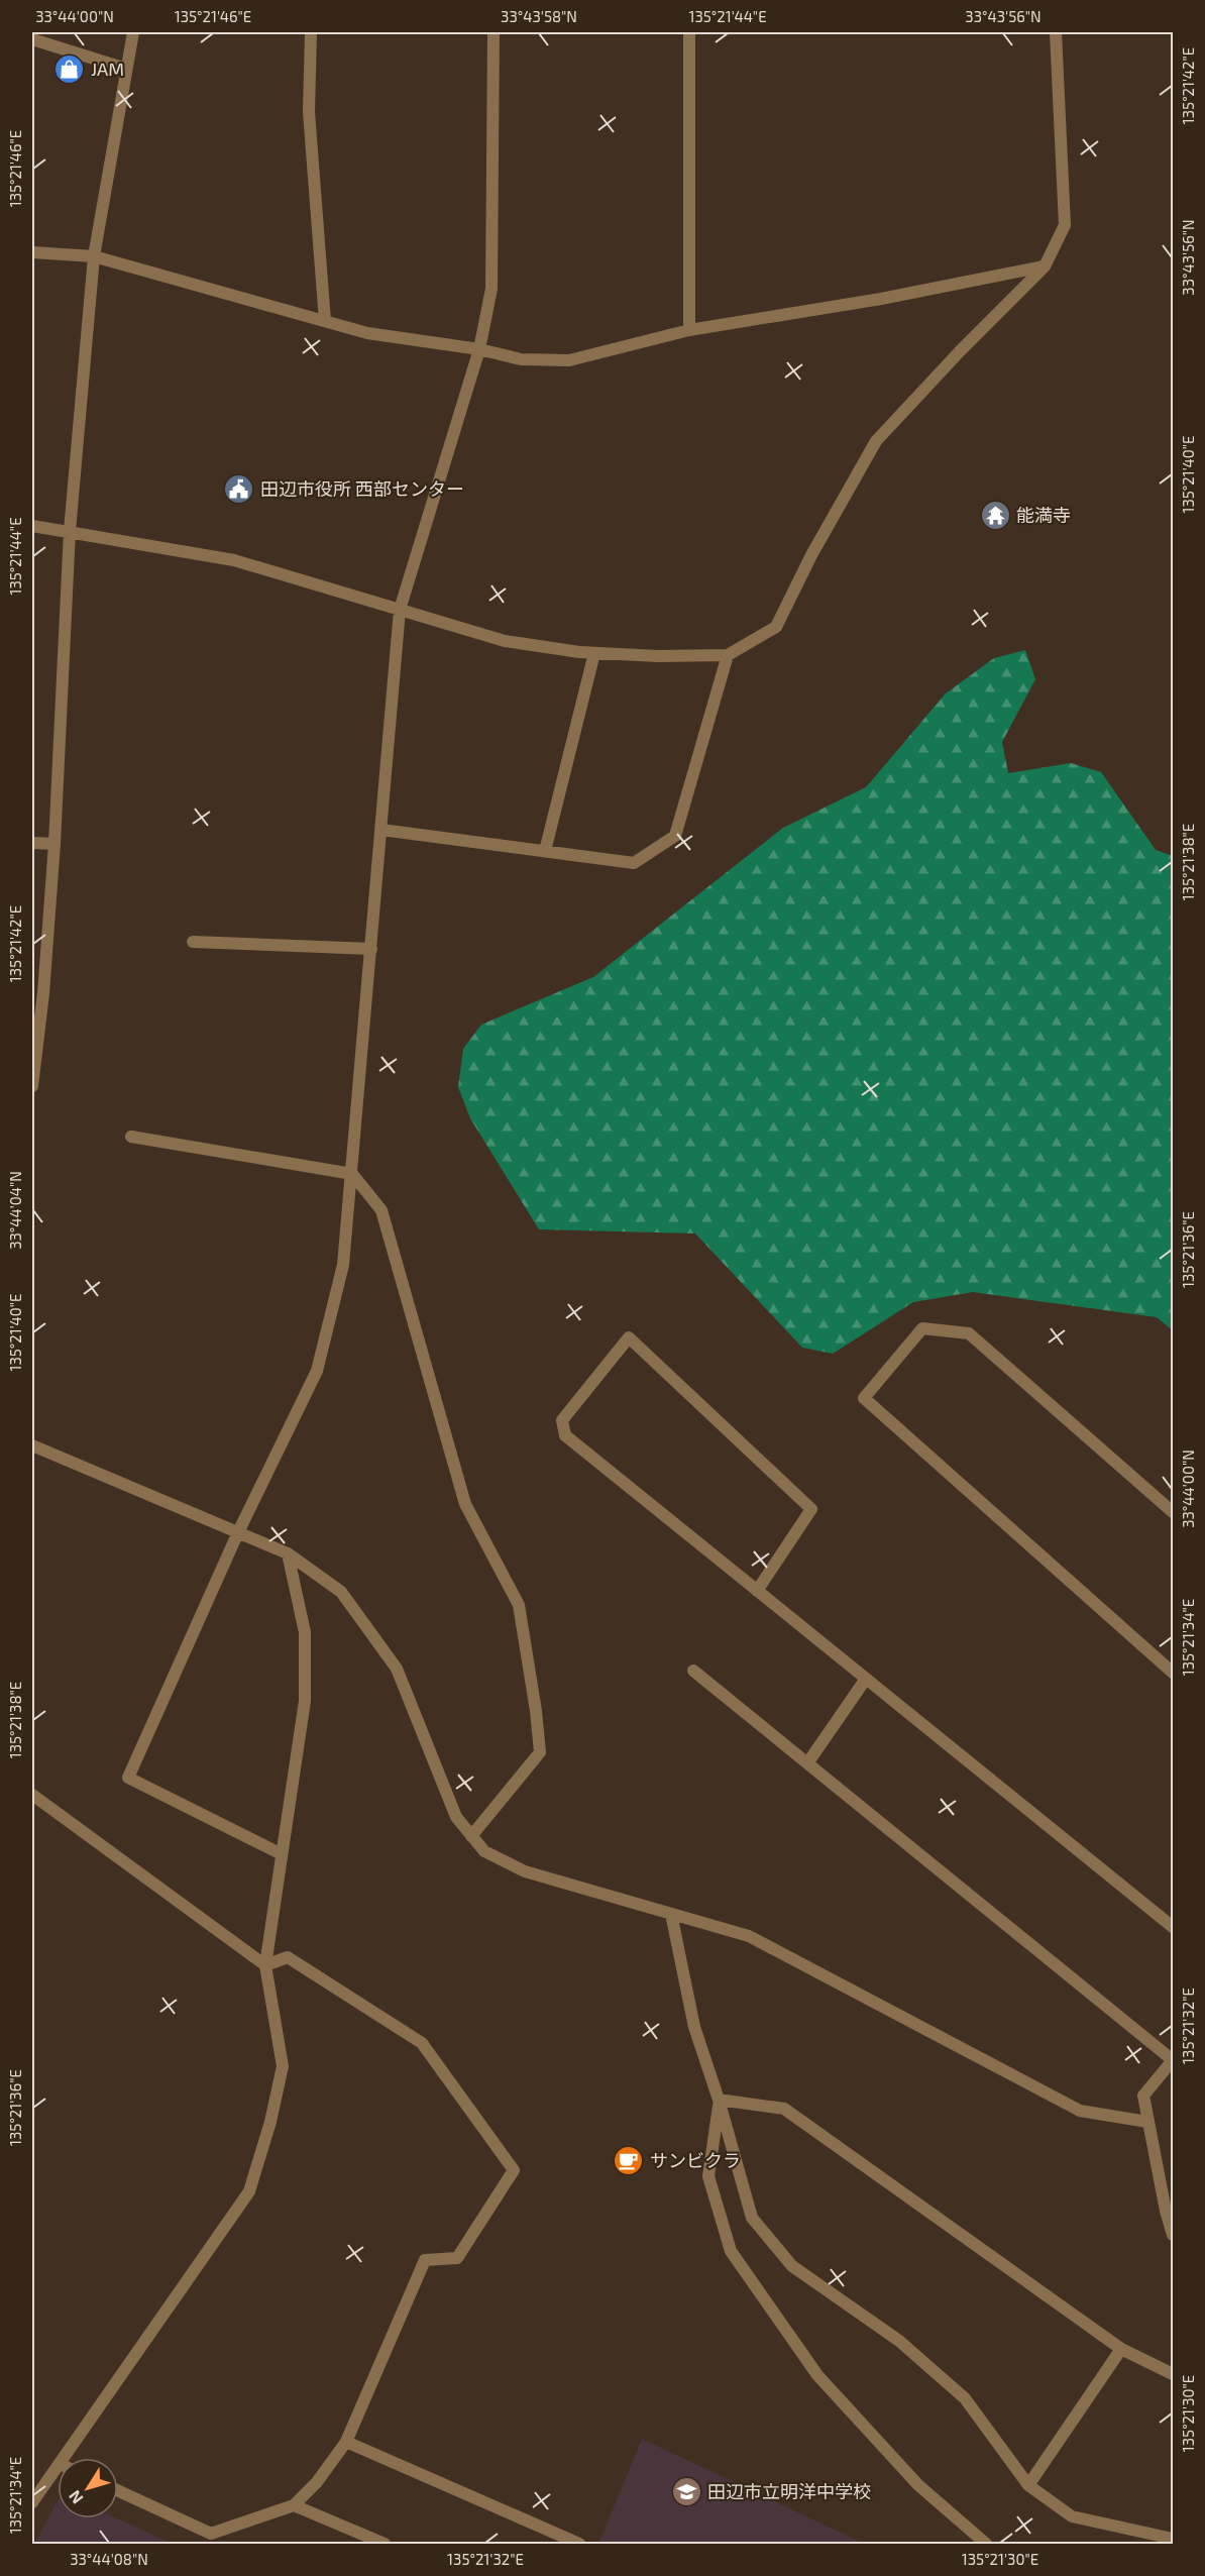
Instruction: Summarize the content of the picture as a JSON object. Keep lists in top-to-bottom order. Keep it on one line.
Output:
{"places":{"shop":["JAM"],"public building":["田辺市役所 西部センター"],"temple":["能満寺"],"cafe":["サンビクラ"],"school or university":["田辺市立明洋中学校"]},"north":"bottom left","coordinates":["33°44'00\"N","135°21'46\"E","33°43'58\"N","135°21'44\"E","33°43'56\"N","135°21'42\"E","135°21'40\"E","135°21'38\"E","33°44'04\"N","135°21'36\"E","135°21'34\"E","135°21'32\"E","135°21'30\"E","33°44'08\"N"]}
